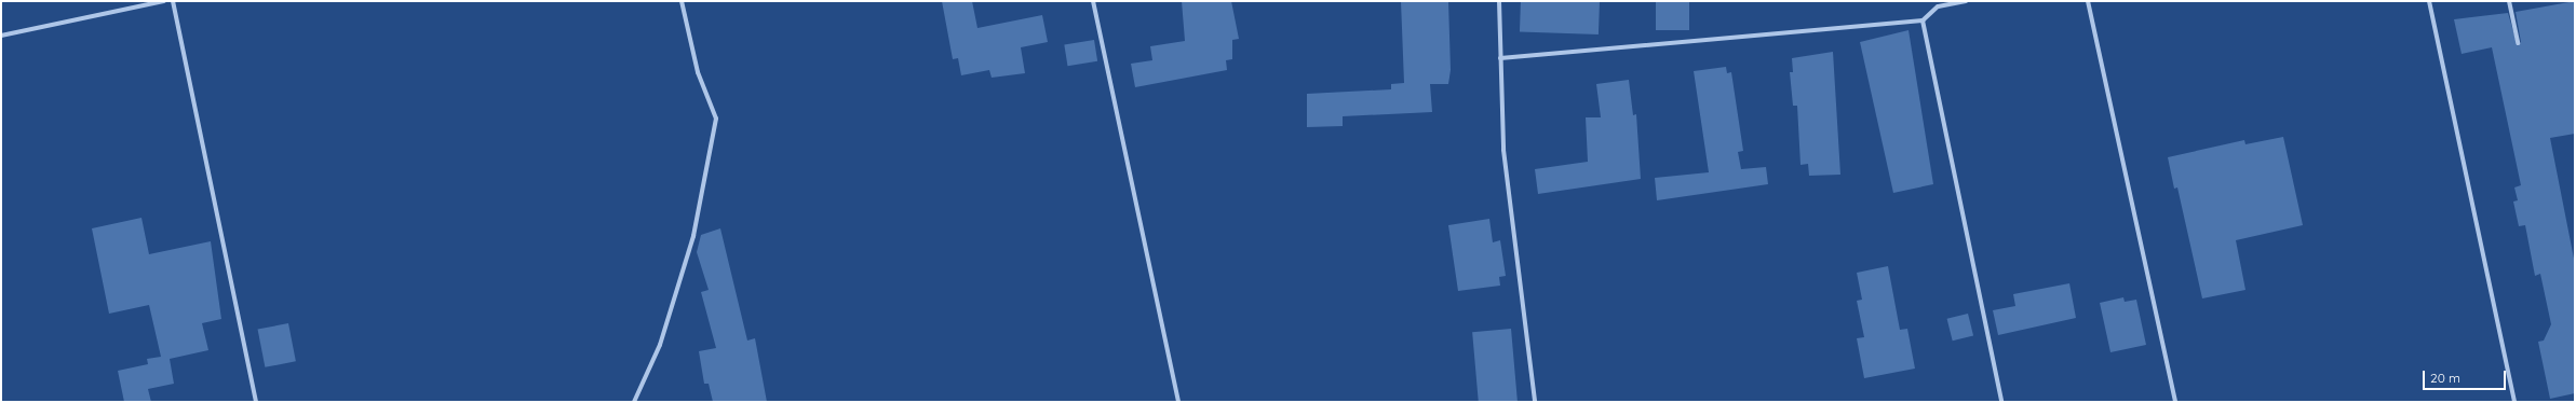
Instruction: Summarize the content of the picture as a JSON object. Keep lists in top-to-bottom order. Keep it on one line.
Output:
{"scale_bar":"20 m"}
